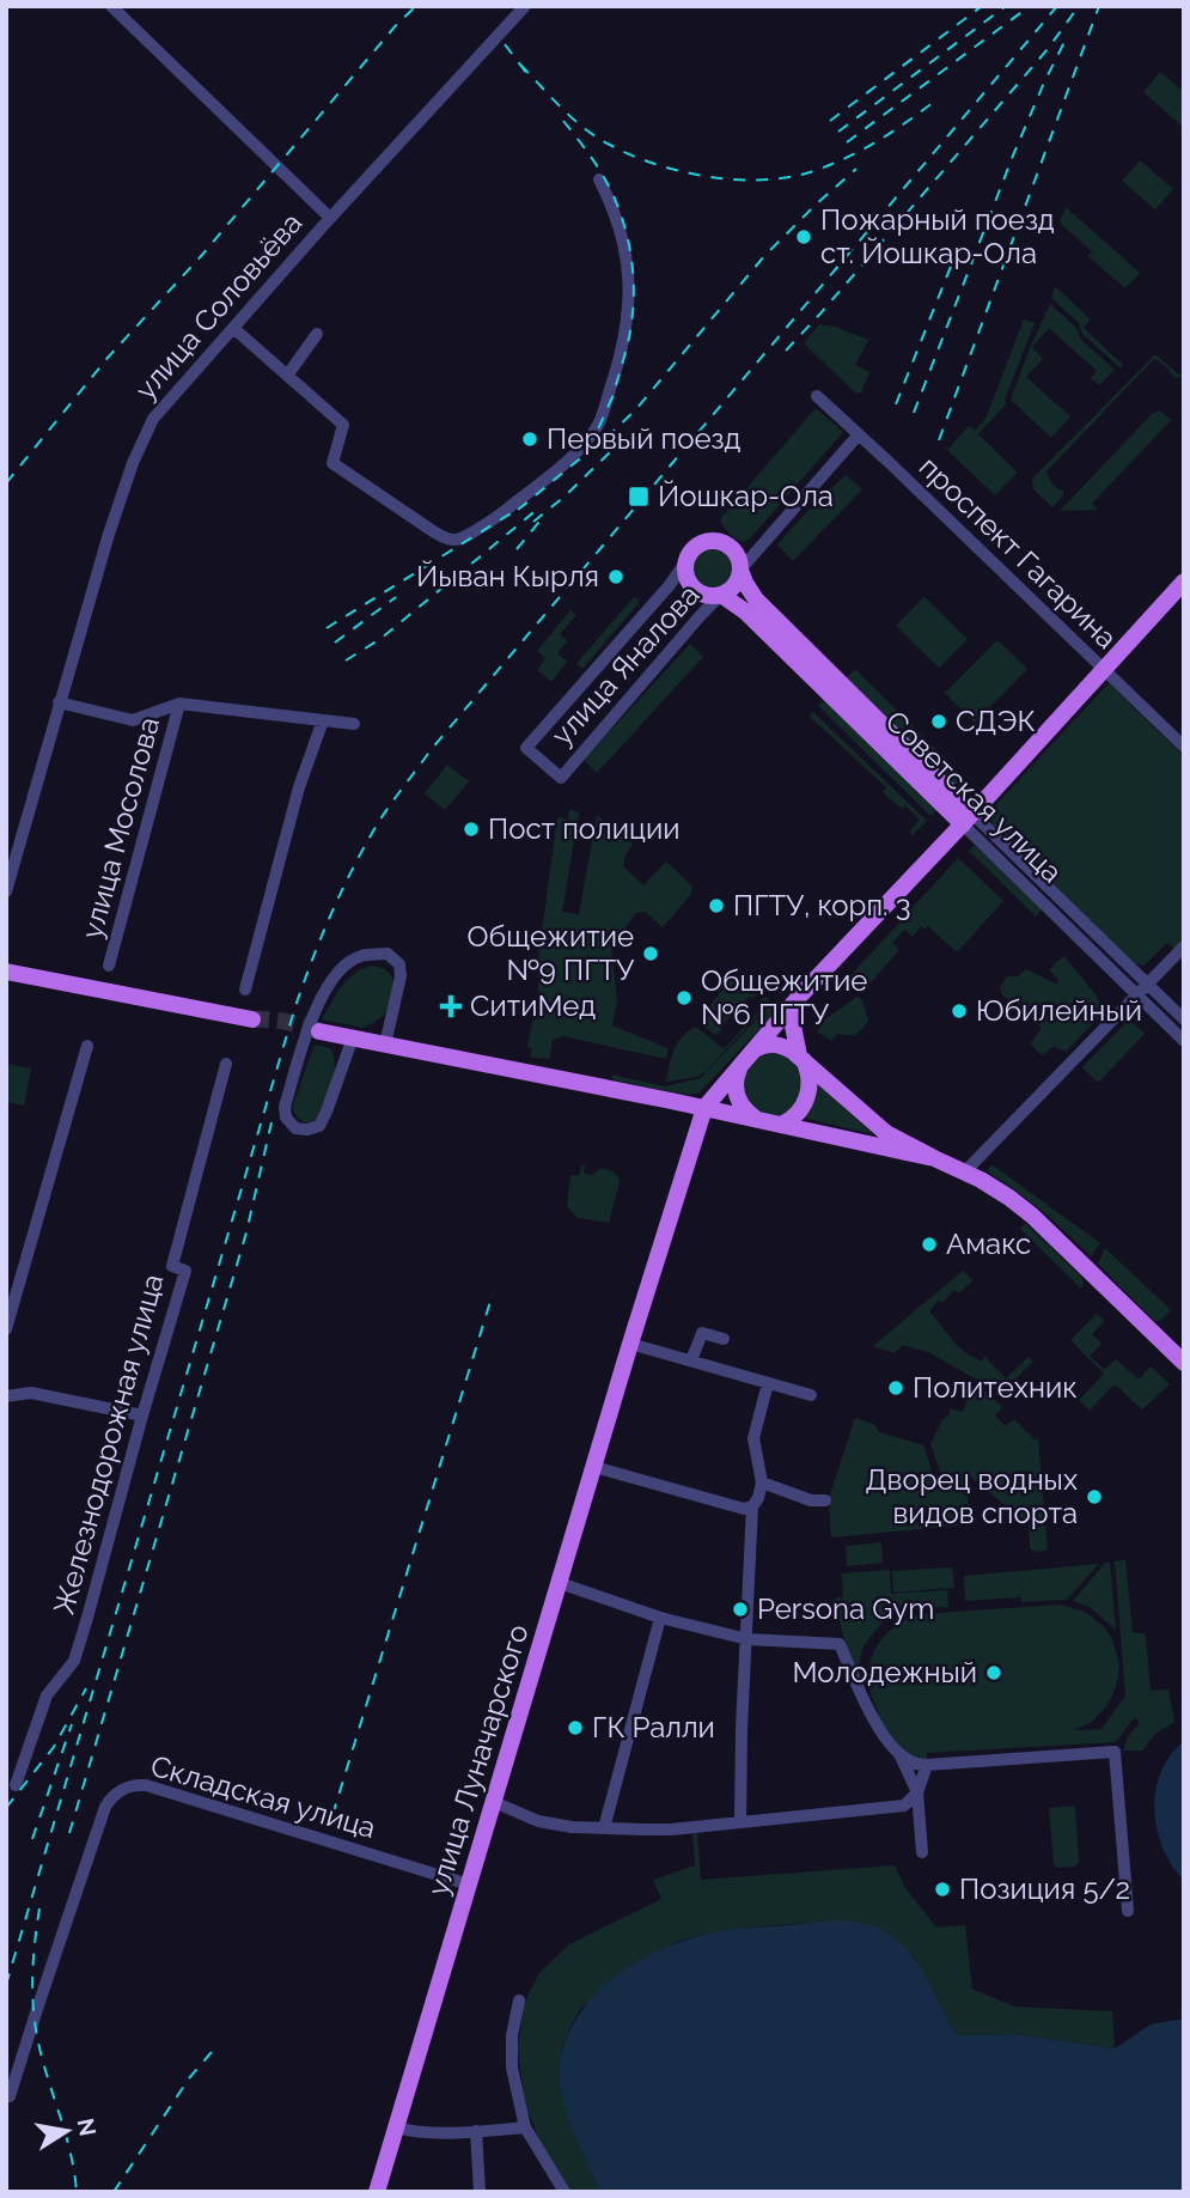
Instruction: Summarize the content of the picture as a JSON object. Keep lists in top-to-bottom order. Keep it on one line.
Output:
{"streets":{"main road":["Советская улица","улица Луначарского"],"street":["улица Соловьёва","проспект Гагарина","улица Яналова","улица Мосолова","Железнодорожная улица","Складская улица"]},"crossings":[["улица Яналова","Советская улица"],["улица Луначарского","Складская улица"]],"places":{"other":["Пожарный поезд ст. Йошкар-Ола","Первый поезд","Йыван Кырля","СДЭК","Пост полиции","ПГТУ, корп. 3","Общежитие №9 ПГТУ","Общежитие №6 ПГТУ","Юбилейный","Амакс","Политехник","Дворец водных видов спорта","Persona Gym","Молодежный","ГК Ралли","Позиция 5/2"],"transit":["Йошкар-Ола"],"health":["СитиМед"]},"north":"right"}
